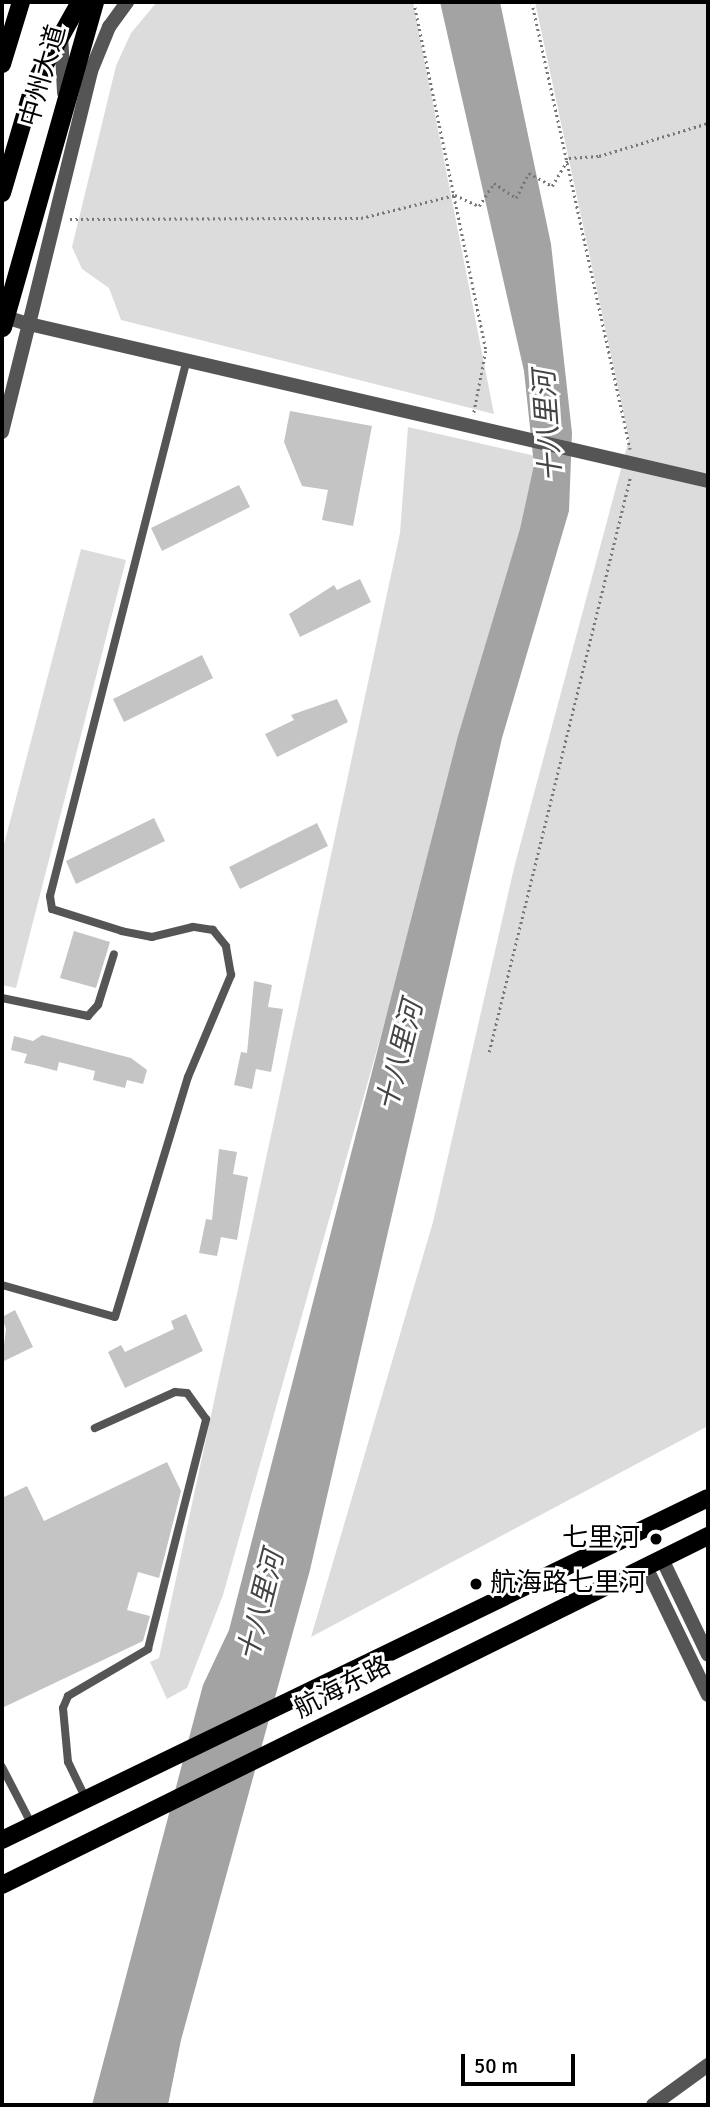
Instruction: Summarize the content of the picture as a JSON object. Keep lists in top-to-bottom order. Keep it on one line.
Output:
{"streets":{"highway":["中州大道"],"main road":["航海东路"]},"water":["十八里河"],"places":["七里河","航海路七里河"],"scale_bar":"50 m"}
